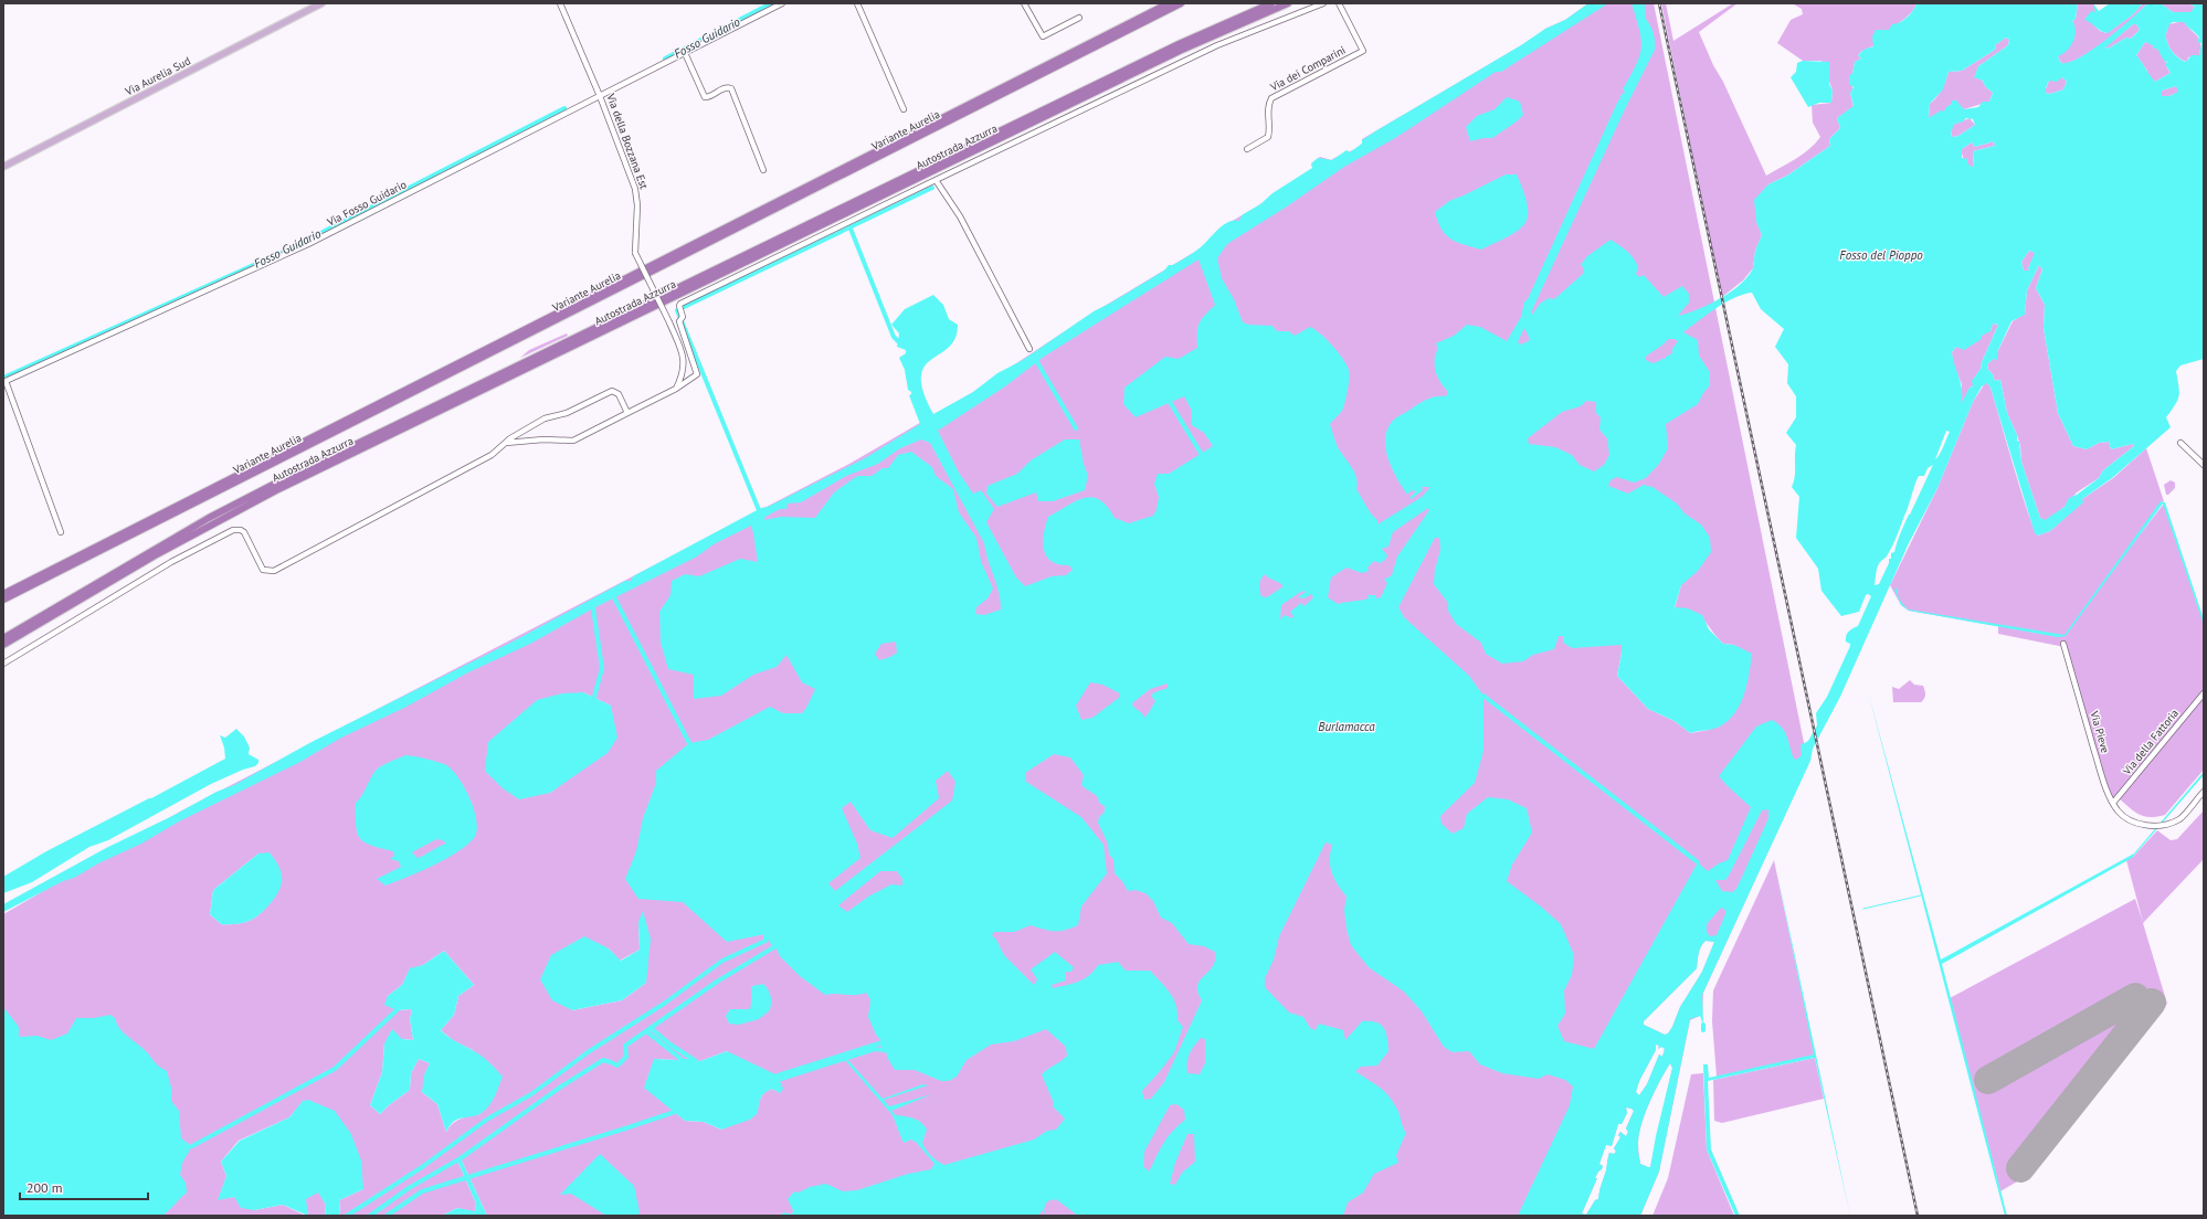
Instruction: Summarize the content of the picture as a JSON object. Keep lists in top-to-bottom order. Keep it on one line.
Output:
{"streets":{"highway":["Variante Aurelia","Autostrada Azzurra"],"main road":["Via Aurelia Sud"],"street":["Via dei Comparini","Via della Bozzana Est","Via Fosso Guidario","Via Pieve","Via della Fattoria"]},"crossings":[["Via della Bozzana Est","Via Fosso Guidario"],["Via Pieve","Via della Fattoria"]],"water":["Fosso Guidario","Fosso del Pioppo","Burlamacca"],"scale_bar":"200 m"}
